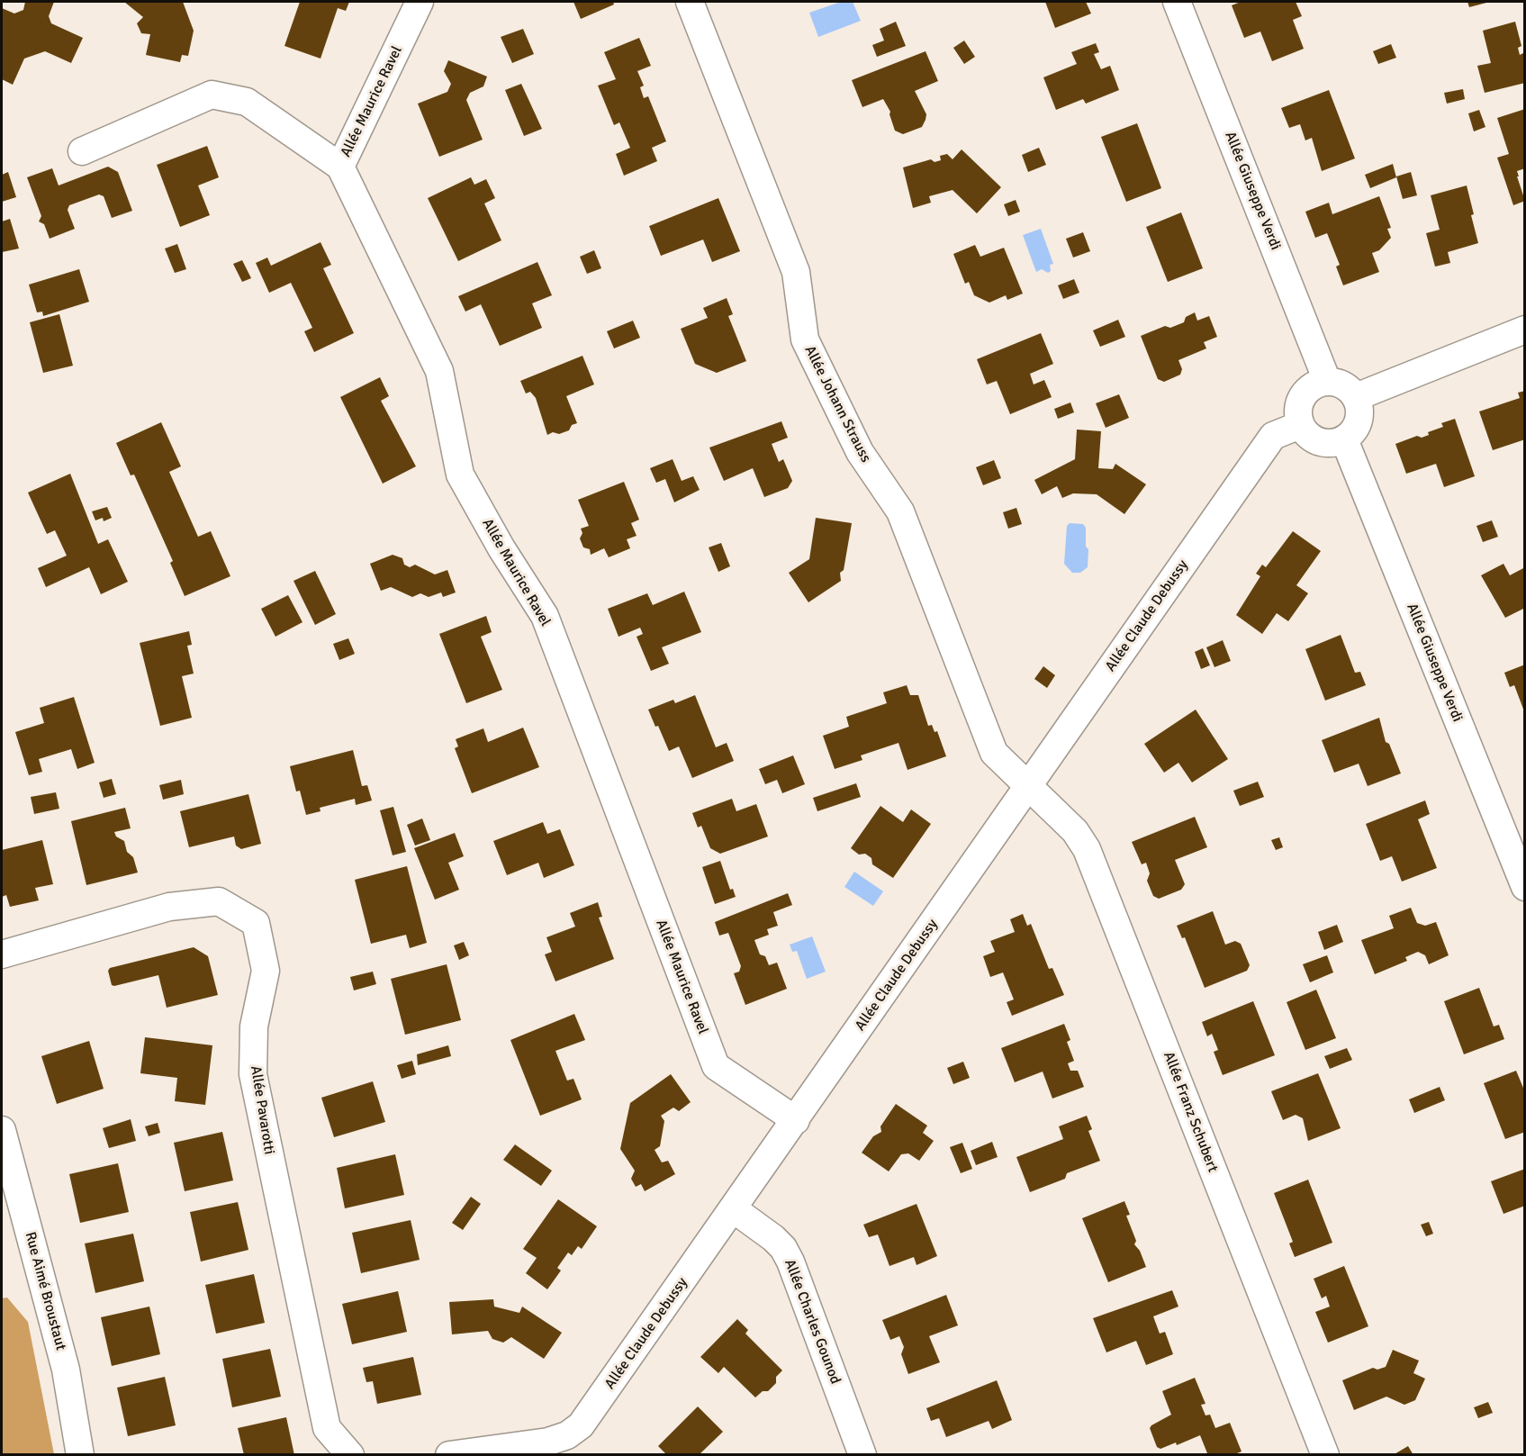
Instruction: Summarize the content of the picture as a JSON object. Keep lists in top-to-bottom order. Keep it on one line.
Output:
{"streets":{"street":["Allée Maurice Ravel","Allée Giuseppe Verdi","Allée Johann Strauss","Allée Claude Debussy","Allée Pavarotti","Allée Franz Schubert","Rue Aimé Broustaut","Allée Charles Gounod"]},"crossings":[["Allée Maurice Ravel","Allée Claude Debussy"],["Allée Giuseppe Verdi","Allée Claude Debussy"],["Allée Johann Strauss","Allée Claude Debussy"],["Allée Johann Strauss","Allée Franz Schubert"],["Allée Claude Debussy","Allée Franz Schubert"],["Allée Claude Debussy","Allée Charles Gounod"]]}
